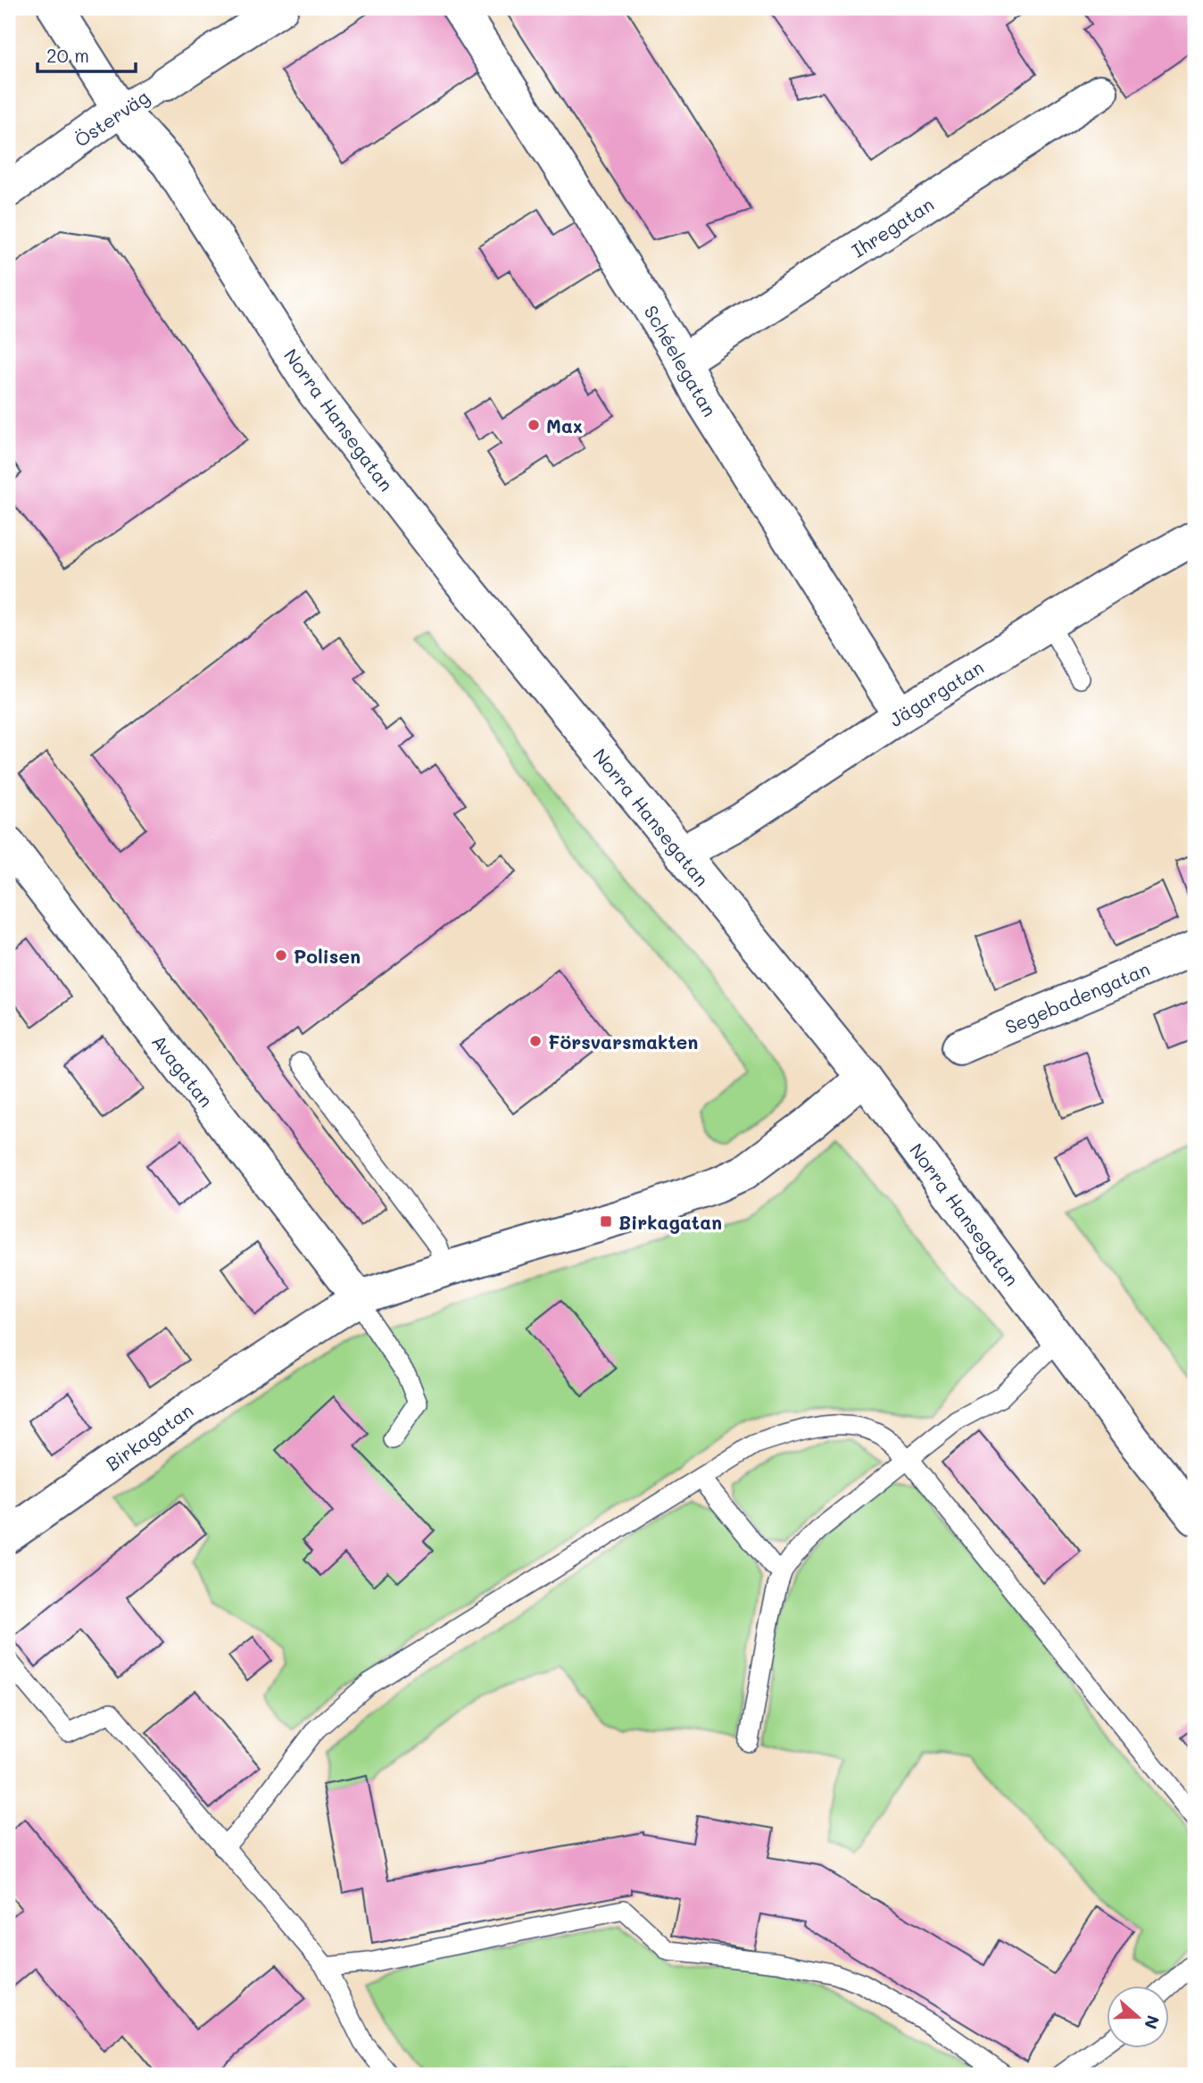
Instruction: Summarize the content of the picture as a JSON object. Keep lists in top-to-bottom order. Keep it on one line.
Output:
{"streets":{"street":["Österväg","Ihregatan","Schéelegatan","Norra Hansegatan","Jägargatan","Segebadengatan","Avagatan","Birkagatan"]},"crossings":[["Österväg","Norra Hansegatan"],["Ihregatan","Schéelegatan"],["Schéelegatan","Jägargatan"],["Norra Hansegatan","Jägargatan"],["Norra Hansegatan","Birkagatan"],["Avagatan","Birkagatan"]],"places":{"other":["Max","Polisen","Försvarsmakten"],"transit":["Birkagatan"]},"scale_bar":"20 m","north":"right"}
